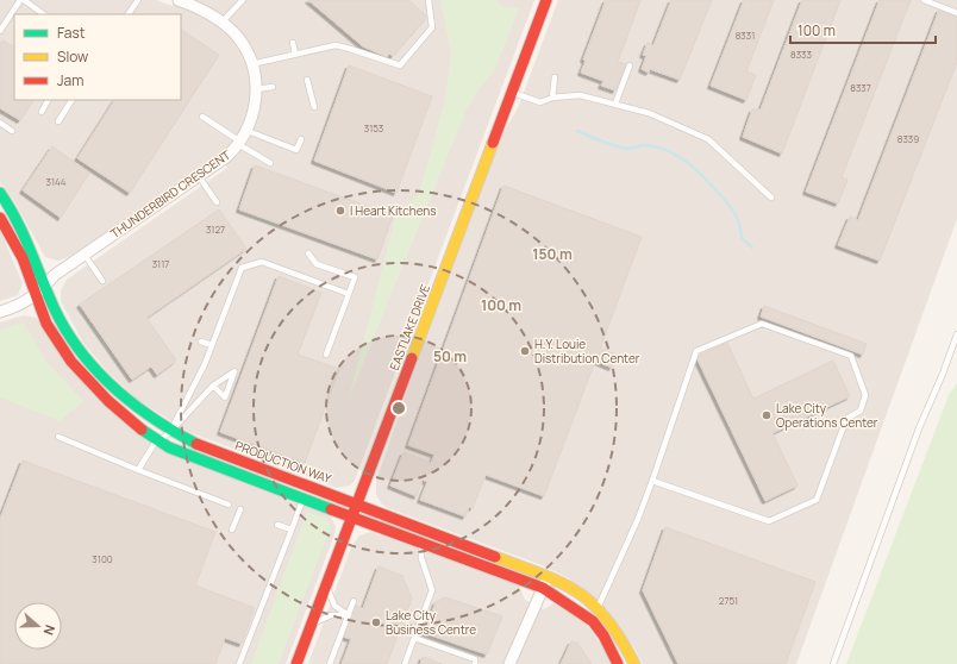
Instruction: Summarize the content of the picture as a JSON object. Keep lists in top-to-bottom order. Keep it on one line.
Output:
{"streets":{"street":["THUNDERBIRD CRESCENT","EASTLAKE DRIVE","PRODUCTION WAY"]},"crossings":[["THUNDERBIRD CRESCENT","PRODUCTION WAY"],["EASTLAKE DRIVE","PRODUCTION WAY"]],"places":["I Heart Kitchens","H.Y. Louie Distribution Center","Lake City Operations Center","Lake City Business Centre"],"house_numbers":["8331","8333","8337","3153","8339","3144","3127","3117","3100","2751"],"legend":["Fast","Slow","Jam"],"scale_bar":"100 m","north":"right","rings":["150 m","100 m","50 m"]}
